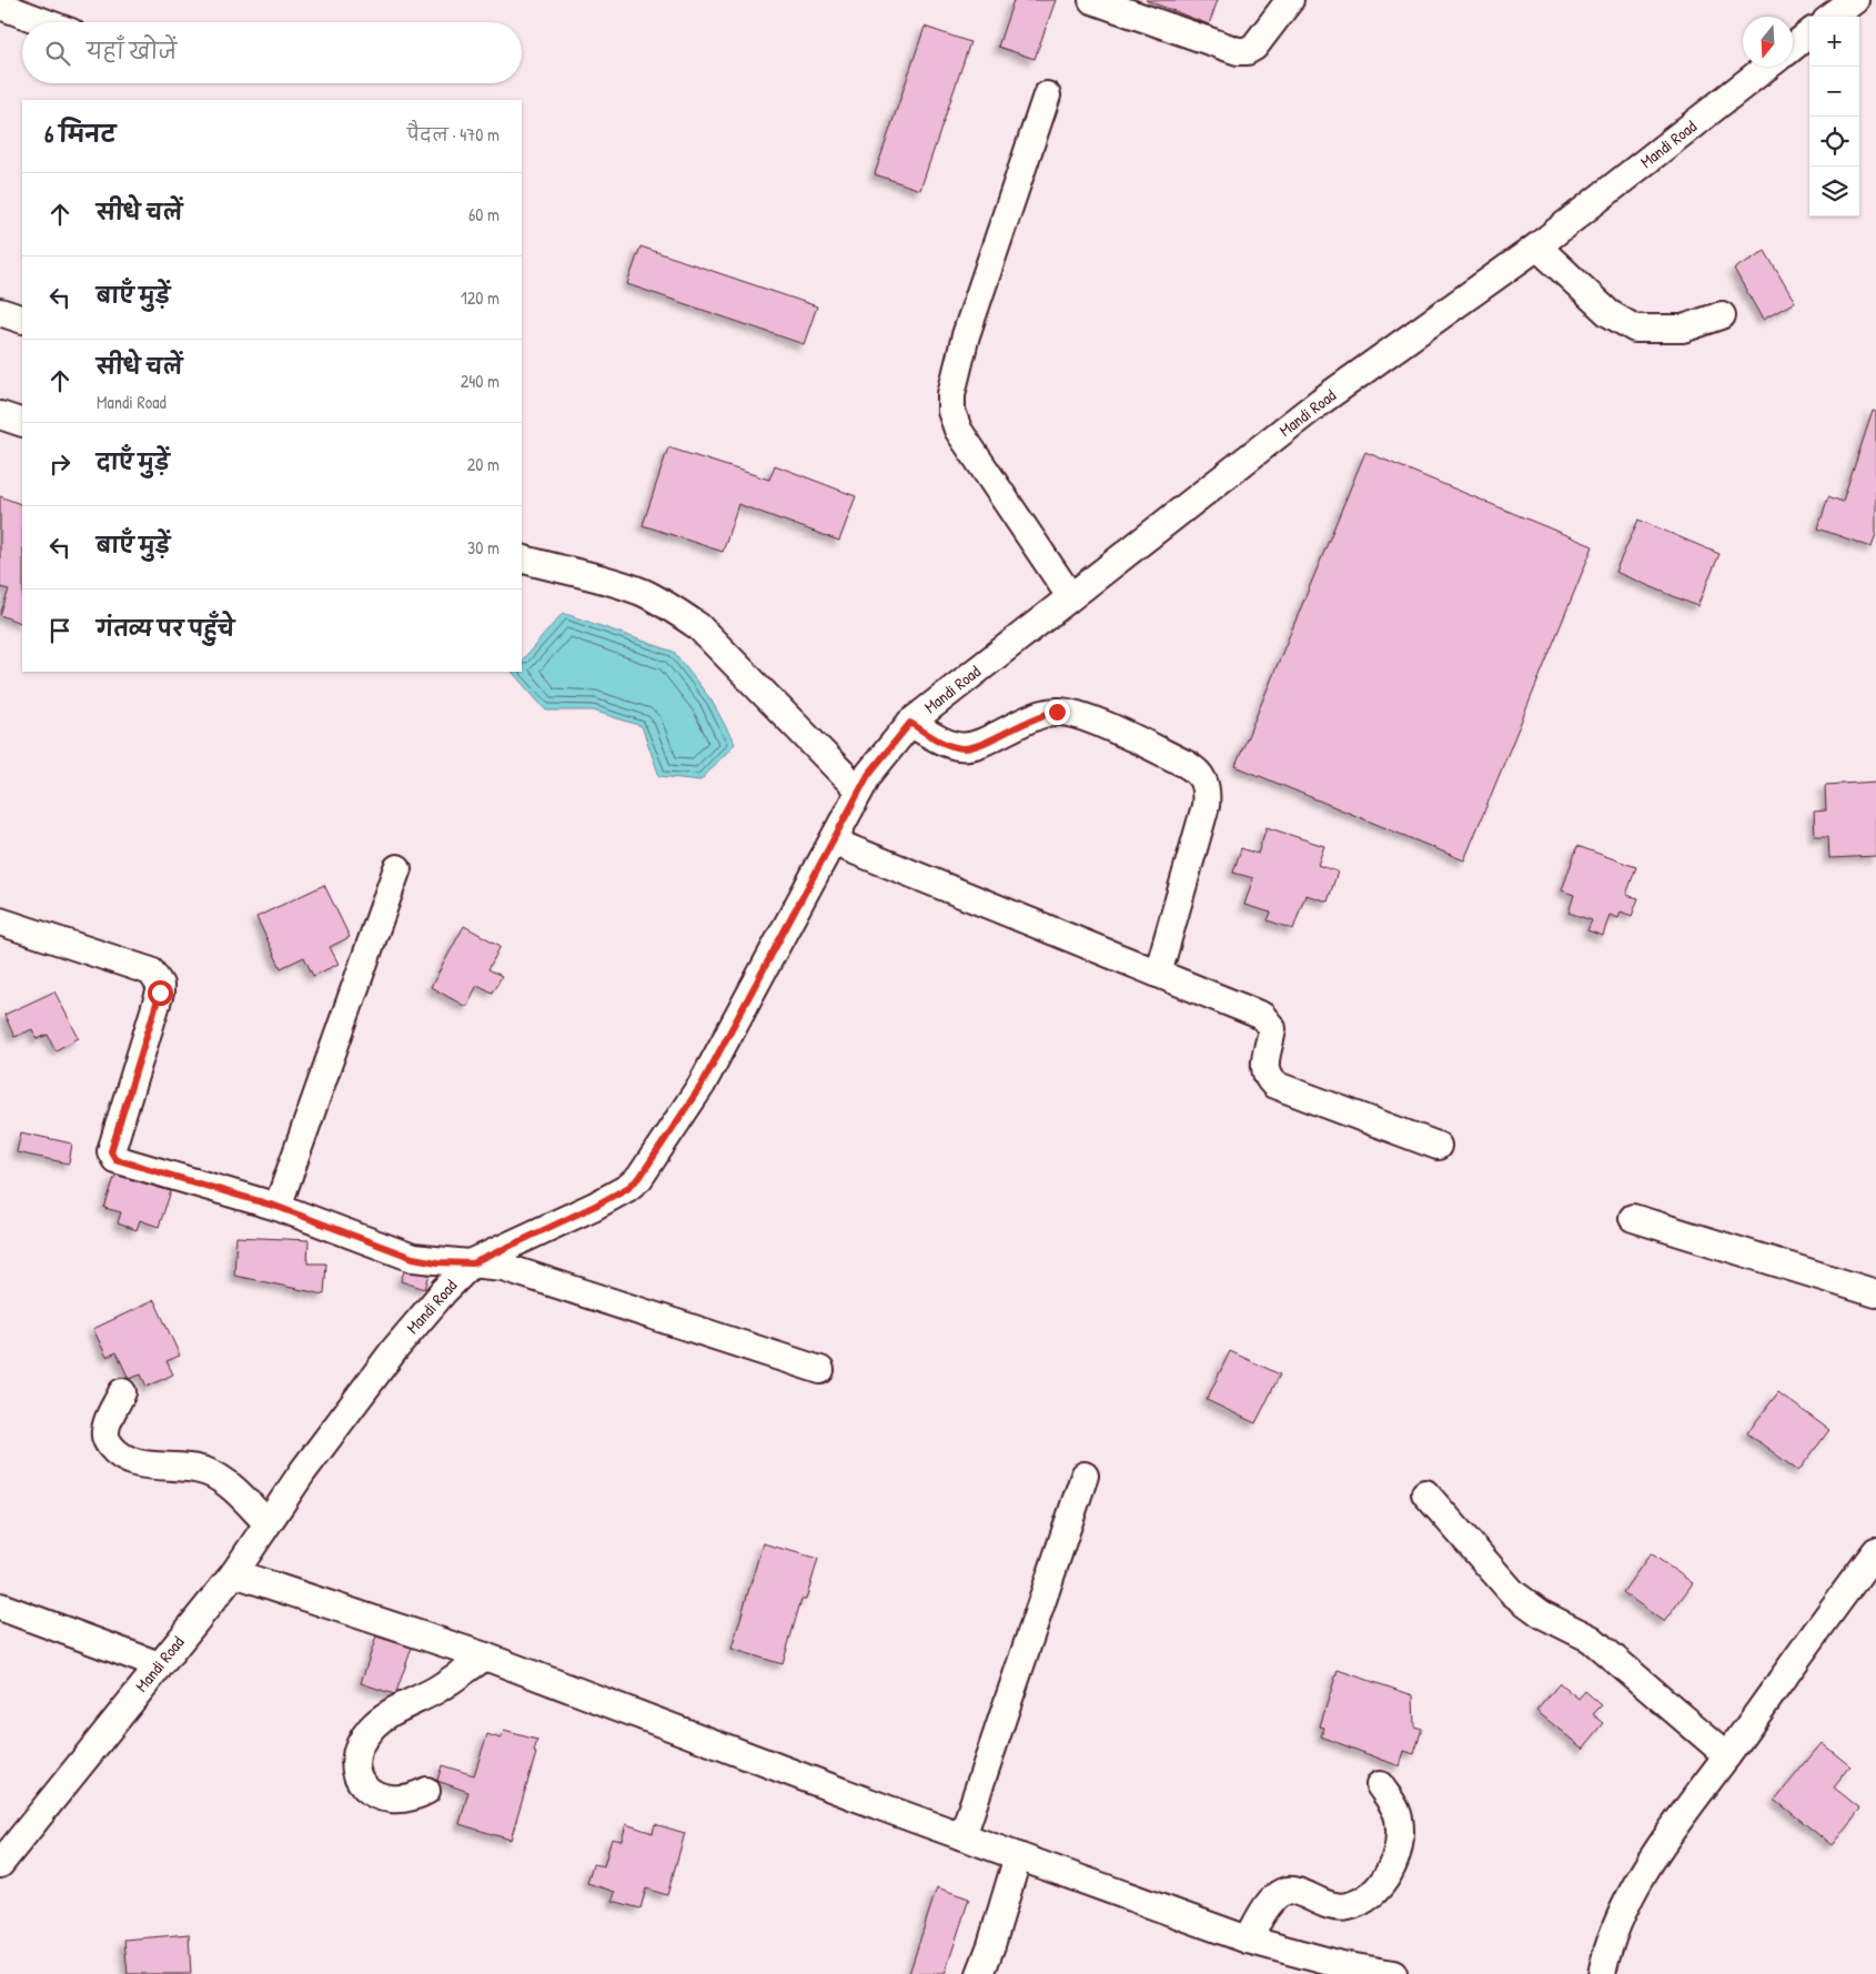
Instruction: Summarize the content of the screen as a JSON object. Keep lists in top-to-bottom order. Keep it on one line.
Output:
{"streets":{"street":["Mandi Road"]},"north":"bottom","page":{"map_buttons":["+","−"],"search":"यहाँ खोजें","heading":["6 मिनट","पैदल · 470 m"],"list":[["सीधे चलें","60 m"],["बाएँ मुड़ें","120 m"],["सीधे चलें","Mandi Road","240 m"],["दाएँ मुड़ें","20 m"],["बाएँ मुड़ें","30 m"],"गंतव्य पर पहुँचे"]}}
